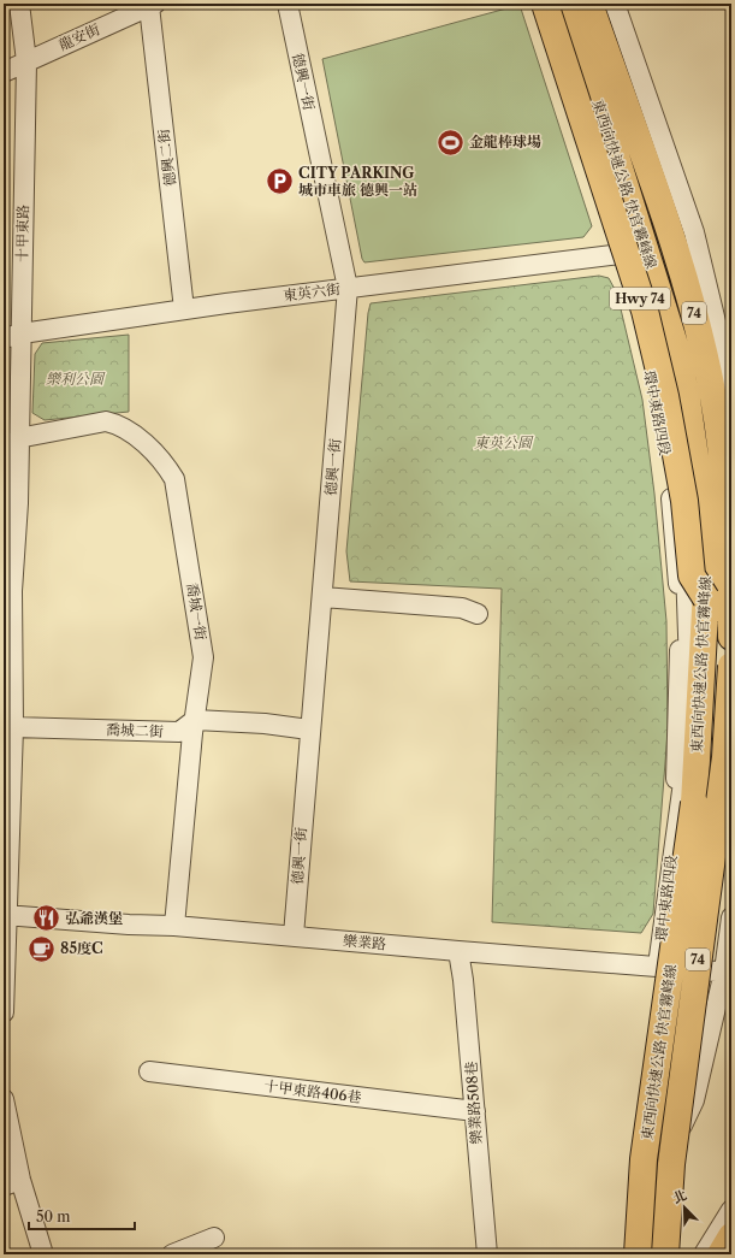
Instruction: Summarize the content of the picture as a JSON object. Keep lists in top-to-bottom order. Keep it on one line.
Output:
{"streets":{"highway":["東西向快速公路 快官霧峰線","Hwy 74","74"],"street":["龍安街","德興一街","德興二街","十甲東路","東英六街","環中東路四段","喬城一街","喬城二街","樂業路","十甲東路406巷","樂業路508巷"]},"crossings":[["龍安街","德興二街"],["龍安街","十甲東路"],["德興一街","東英六街"],["德興一街","樂業路"],["德興二街","東英六街"],["東西向快速公路 快官霧峰線","Hwy 74"],["東西向快速公路 快官霧峰線","環中東路四段"],["十甲東路","東英六街"],["十甲東路","喬城一街"],["十甲東路","喬城二街"],["十甲東路","樂業路"],["東英六街","環中東路四段"],["環中東路四段","樂業路"],["喬城一街","喬城二街"],["喬城一街","樂業路"],["樂業路","樂業路508巷"],["十甲東路406巷","樂業路508巷"]],"parks":["樂利公園","東英公園"],"places":{"sports":["金龍棒球場"],"parking":["CITY PARKING 城市車旅 德興一站"],"restaurant":["弘爺漢堡"],"cafe":["85度C"]},"scale_bar":"50 m","north":"top left"}
